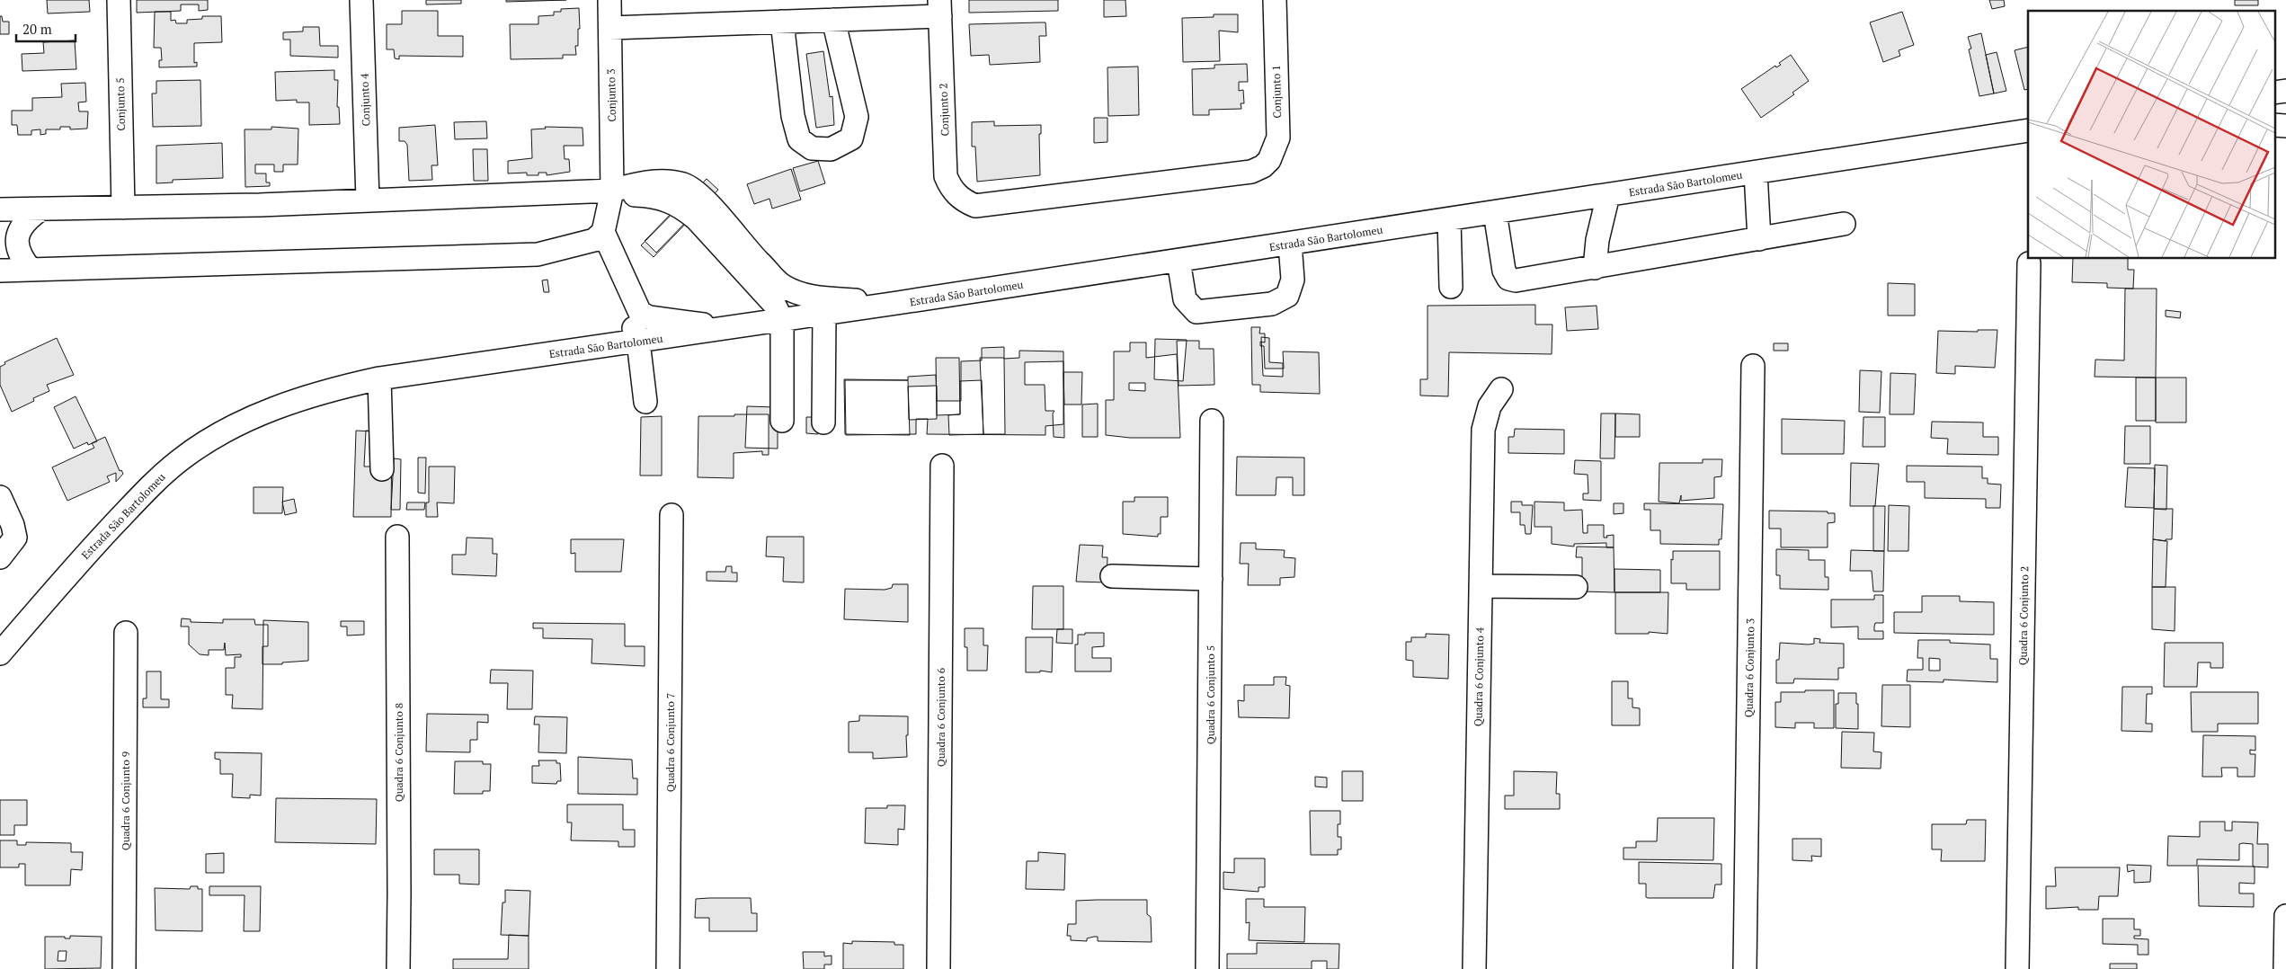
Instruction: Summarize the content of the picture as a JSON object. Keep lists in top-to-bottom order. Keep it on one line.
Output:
{"streets":{"street":["Conjunto 1","Conjunto 3","Conjunto 4","Conjunto 5","Conjunto 2","Estrada São Bartolomeu","Quadra 6 Conjunto 2","Quadra 6 Conjunto 3","Quadra 6 Conjunto 4","Quadra 6 Conjunto 5","Quadra 6 Conjunto 6","Quadra 6 Conjunto 7","Quadra 6 Conjunto 8","Quadra 6 Conjunto 9"]},"crossings":[["Conjunto 1","Conjunto 2"]],"scale_bar":"20 m"}
